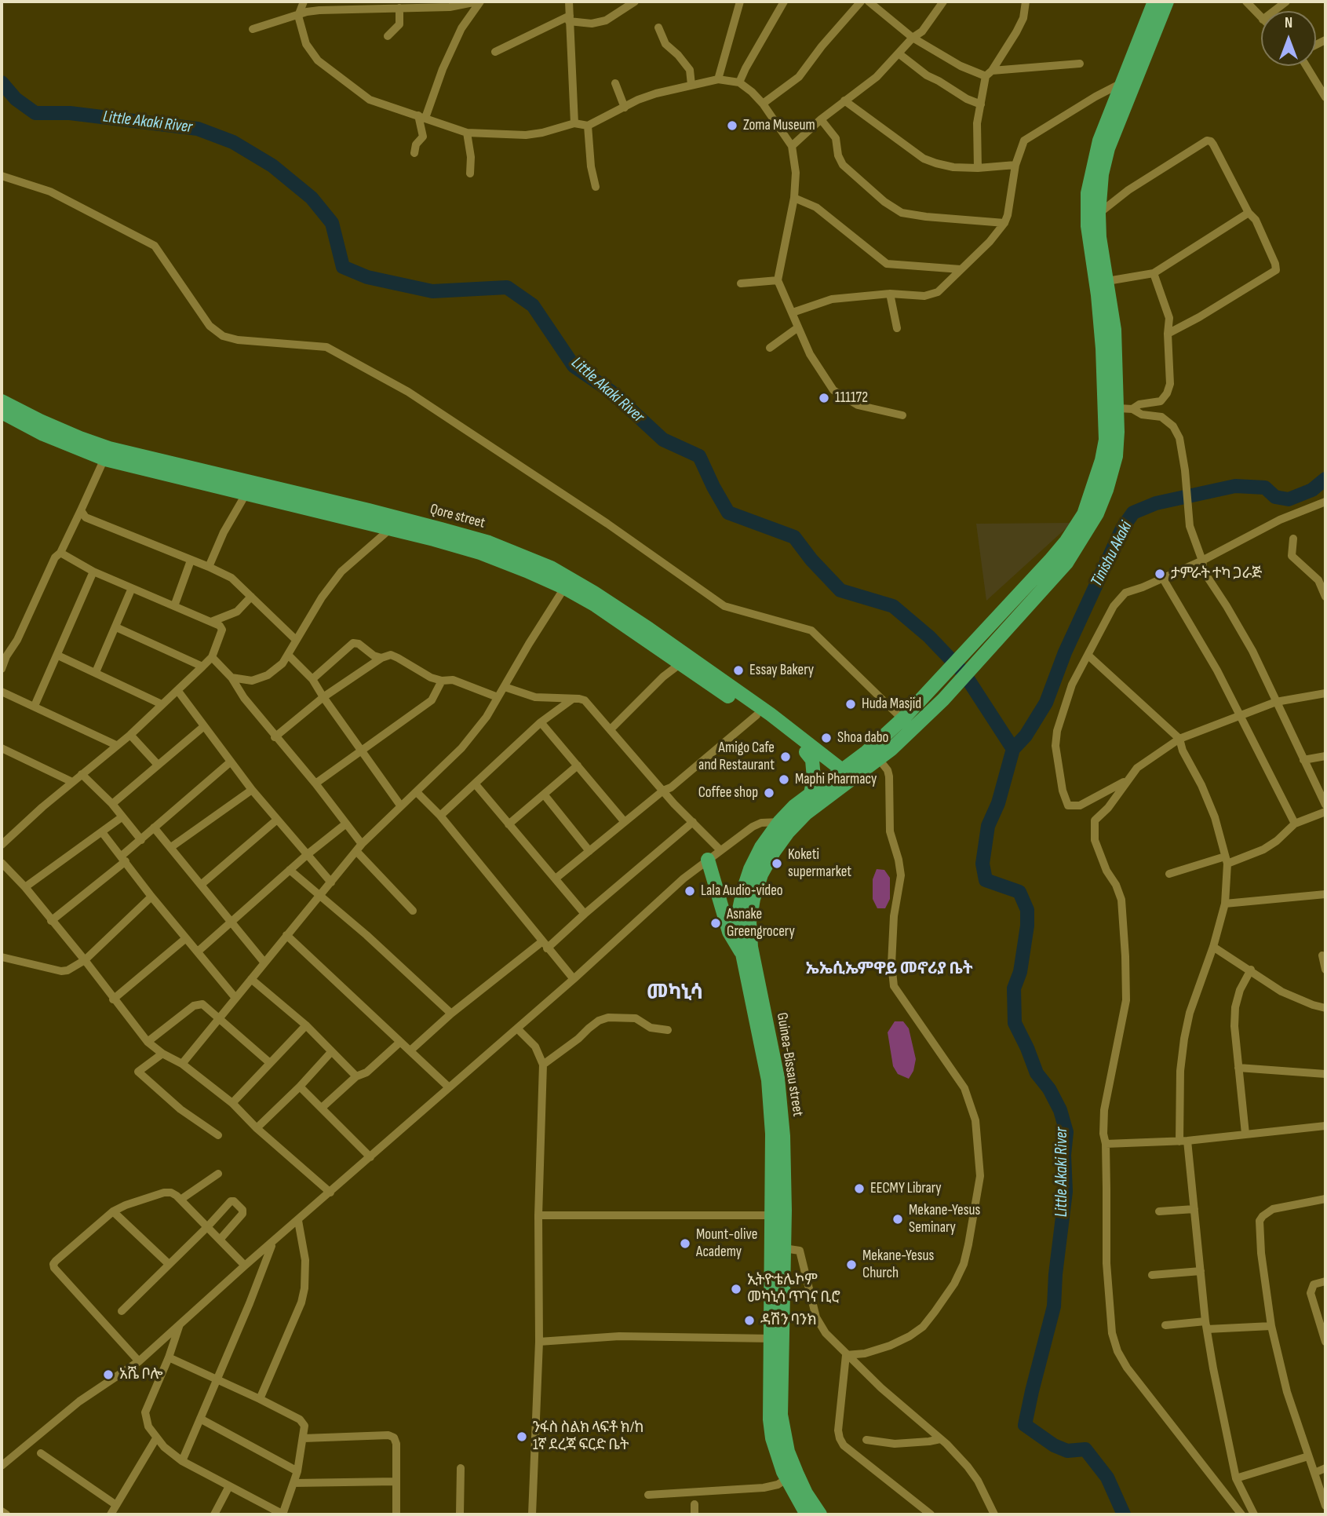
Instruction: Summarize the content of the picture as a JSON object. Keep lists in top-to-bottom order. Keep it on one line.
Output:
{"streets":{"main road":["Qore street","Guinea-Bissau street"]},"crossings":[["Qore street","Guinea-Bissau street"]],"districts":["ኤኤሲኤምዋይ መኖሪያ ቤት","መካኒሳ"],"water":["Little Akaki River","Tinishu Akaki"],"places":["Zoma Museum","111172","ታምራት ተካ ጋራጅ","Essay Bakery","Huda Masjid","Shoa dabo","Amigo Cafe and Restaurant","Maphi Pharmacy","Coffee shop","Koketi supermarket","Lala Audio-video","Asnake Greengrocery","EECMY Library","Mekane-Yesus Seminary","Mount-olive Academy","Mekane-Yesus Church","ኢትዮቴሌኮም መካኒሳ ጥገና ቢሮ","ዳሽን ባንክ","አሼ ቦሎ","ንፋስ ስልክ ላፍቶ ክ/ከ 1ኛ ደረጃ ፍርድ ቤት"],"north":"top"}
